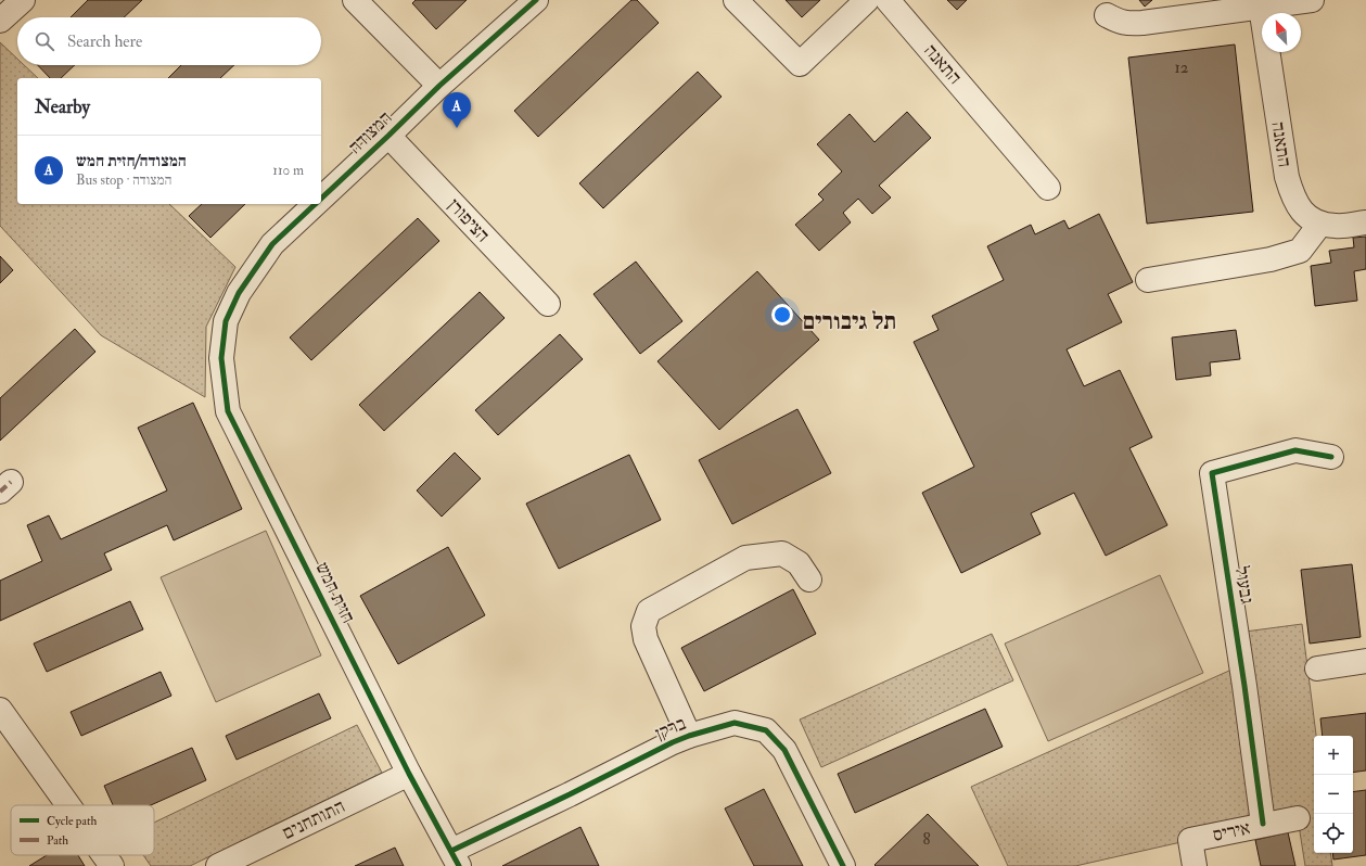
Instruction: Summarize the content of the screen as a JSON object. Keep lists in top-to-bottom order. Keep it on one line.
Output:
{"streets":{"street":["התאנה","המצודה","הציפורן","גבעול","חזית חמש","ברקן","התותחנים","איריס"]},"crossings":[["המצודה","הציפורן"],["המצודה","חזית חמש"],["גבעול","איריס"],["חזית חמש","ברקן"],["חזית חמש","התותחנים"]],"districts":["תל גיבורים"],"house_numbers":["12","8"],"legend":["Cycle path","Path"],"north":"top left","page":{"search":"Search here","heading":"Nearby","pins":"A","list":[{"mark":"A","name":"המצודה/חזית חמש","note":"Bus stop · המצודה","value":"110 m"}],"map_buttons":["+","−"]}}
